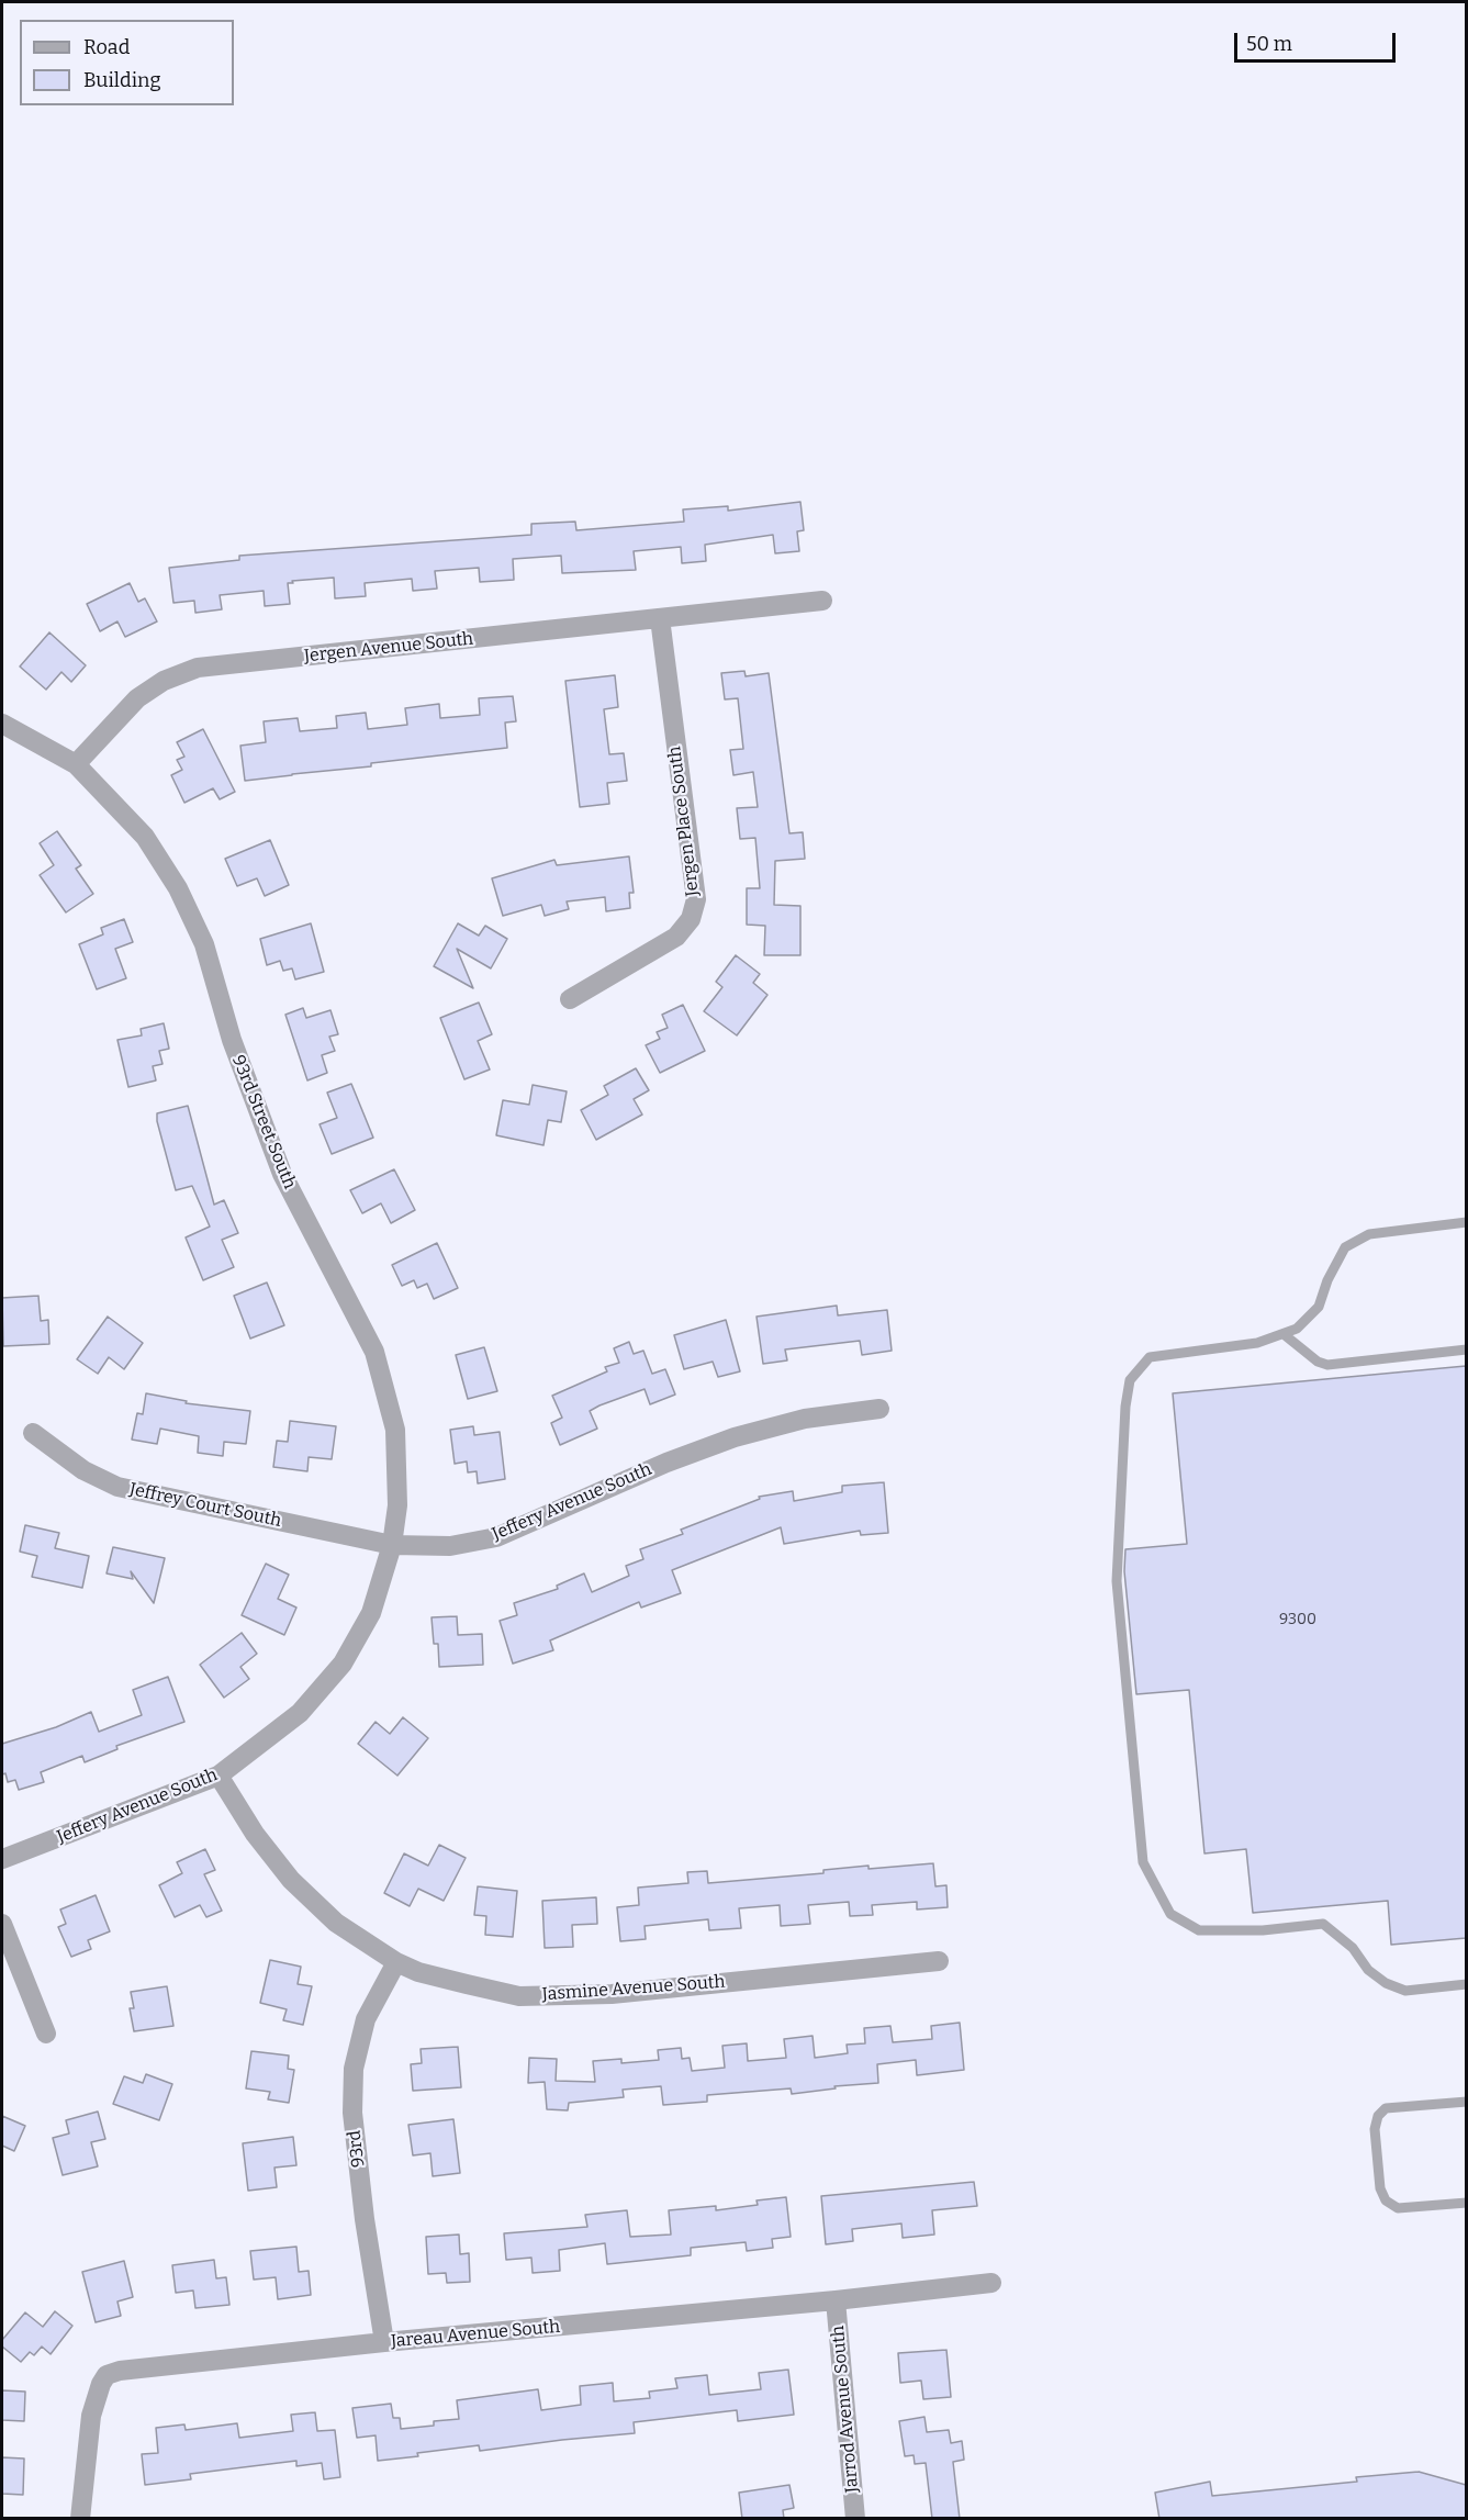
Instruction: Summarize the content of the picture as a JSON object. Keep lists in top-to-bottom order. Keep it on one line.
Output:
{"streets":{"street":["Jergen Avenue South","Jergen Place South","93rd Street South","Jeffery Avenue South","Jeffrey Court South","Jasmine Avenue South","93rd","Jareau Avenue South","Jarrod Avenue South"]},"crossings":[["Jergen Avenue South","Jergen Place South"],["Jergen Avenue South","93rd Street South"],["93rd Street South","Jeffery Avenue South"],["93rd Street South","Jeffrey Court South"],["Jeffery Avenue South","Jeffrey Court South"],["Jeffery Avenue South","Jasmine Avenue South"],["Jasmine Avenue South","93rd"],["93rd","Jareau Avenue South"],["Jareau Avenue South","Jarrod Avenue South"]],"house_numbers":["9300"],"legend":["Road","Building"],"scale_bar":"50 m"}
